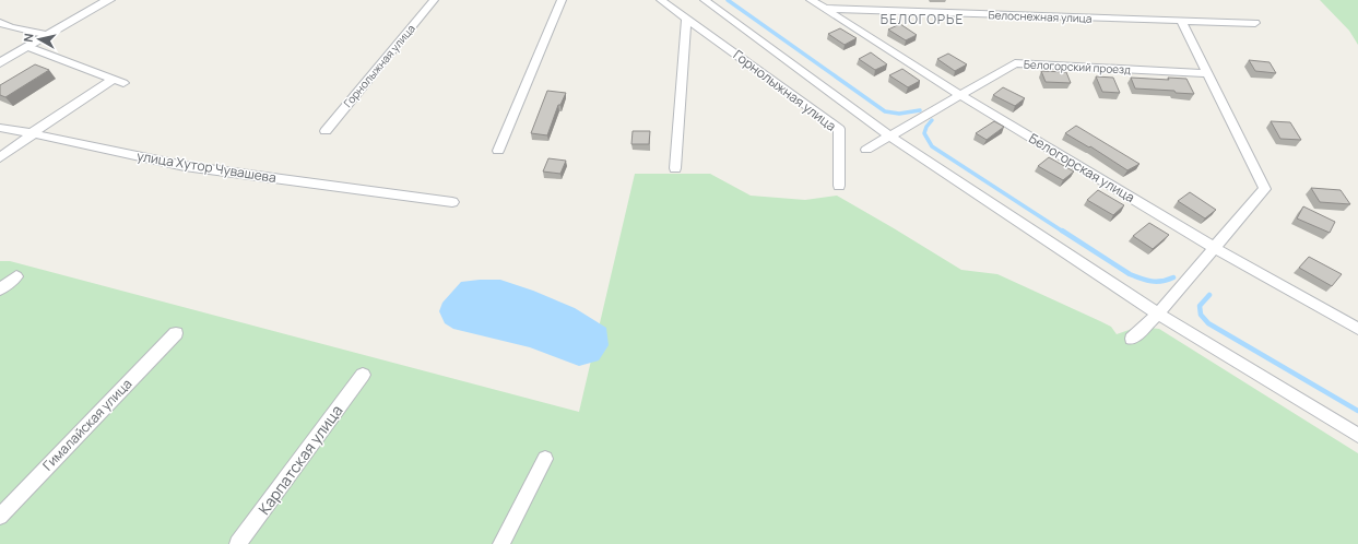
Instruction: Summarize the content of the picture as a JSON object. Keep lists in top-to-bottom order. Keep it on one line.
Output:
{"streets":{"street":["Белоснежная улица","Горнолыжная улица","Белогорский проезд","улица Хутор Чувашева","Белогорская улица","Гималайская улица","Карпатская улица"]},"crossings":[["Белоснежная улица","Белогорская улица"],["Белогорский проезд","Белогорская улица"]],"districts":["БЕЛОГОРЬЕ"],"north":"left"}
